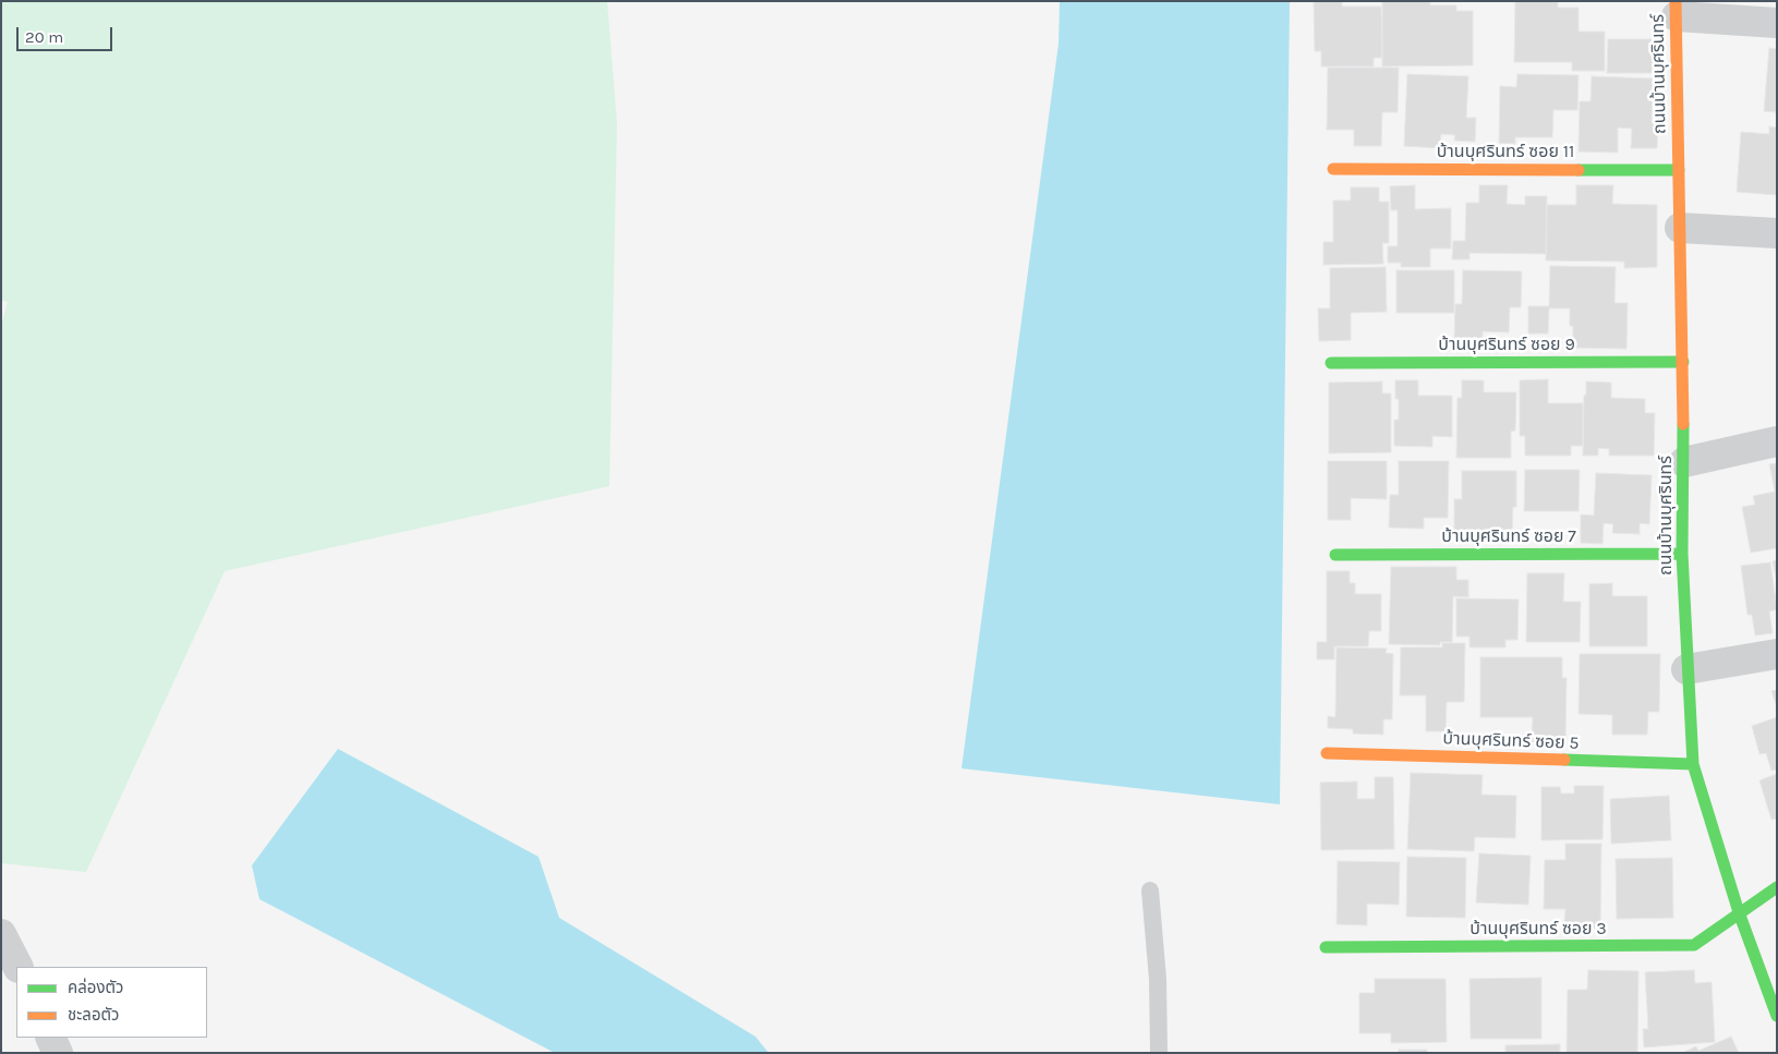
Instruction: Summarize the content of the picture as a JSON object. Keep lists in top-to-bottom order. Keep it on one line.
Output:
{"streets":{"street":["ถนนบ้านบุศรินทร์","บ้านบุศรินทร์ ซอย 11","บ้านบุศรินทร์ ซอย 9","บ้านบุศรินทร์ ซอย 7","บ้านบุศรินทร์ ซอย 5","บ้านบุศรินทร์ ซอย 3"]},"crossings":[["ถนนบ้านบุศรินทร์","บ้านบุศรินทร์ ซอย 11"],["ถนนบ้านบุศรินทร์","บ้านบุศรินทร์ ซอย 9"],["ถนนบ้านบุศรินทร์","บ้านบุศรินทร์ ซอย 7"],["ถนนบ้านบุศรินทร์","บ้านบุศรินทร์ ซอย 5"],["ถนนบ้านบุศรินทร์","บ้านบุศรินทร์ ซอย 3"]],"legend":["คล่องตัว","ชะลอตัว"],"scale_bar":"20 m"}
